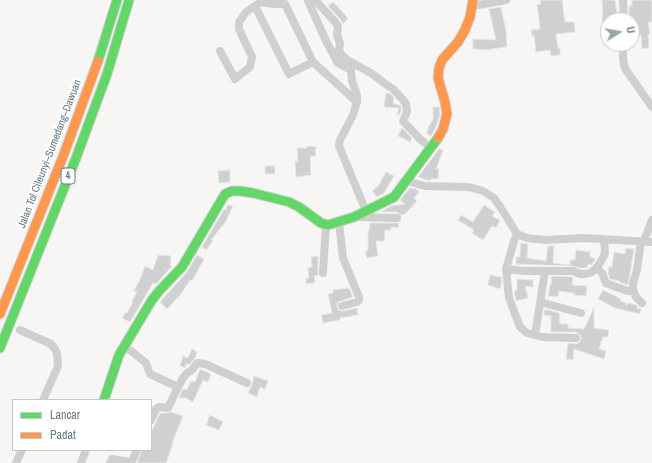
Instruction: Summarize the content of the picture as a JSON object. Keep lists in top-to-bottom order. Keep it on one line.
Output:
{"streets":{"main road":["Jalan Tol Cileunyi–Sumedang–Dawuan","4"]},"legend":["Lancar","Padat"],"north":"right"}
